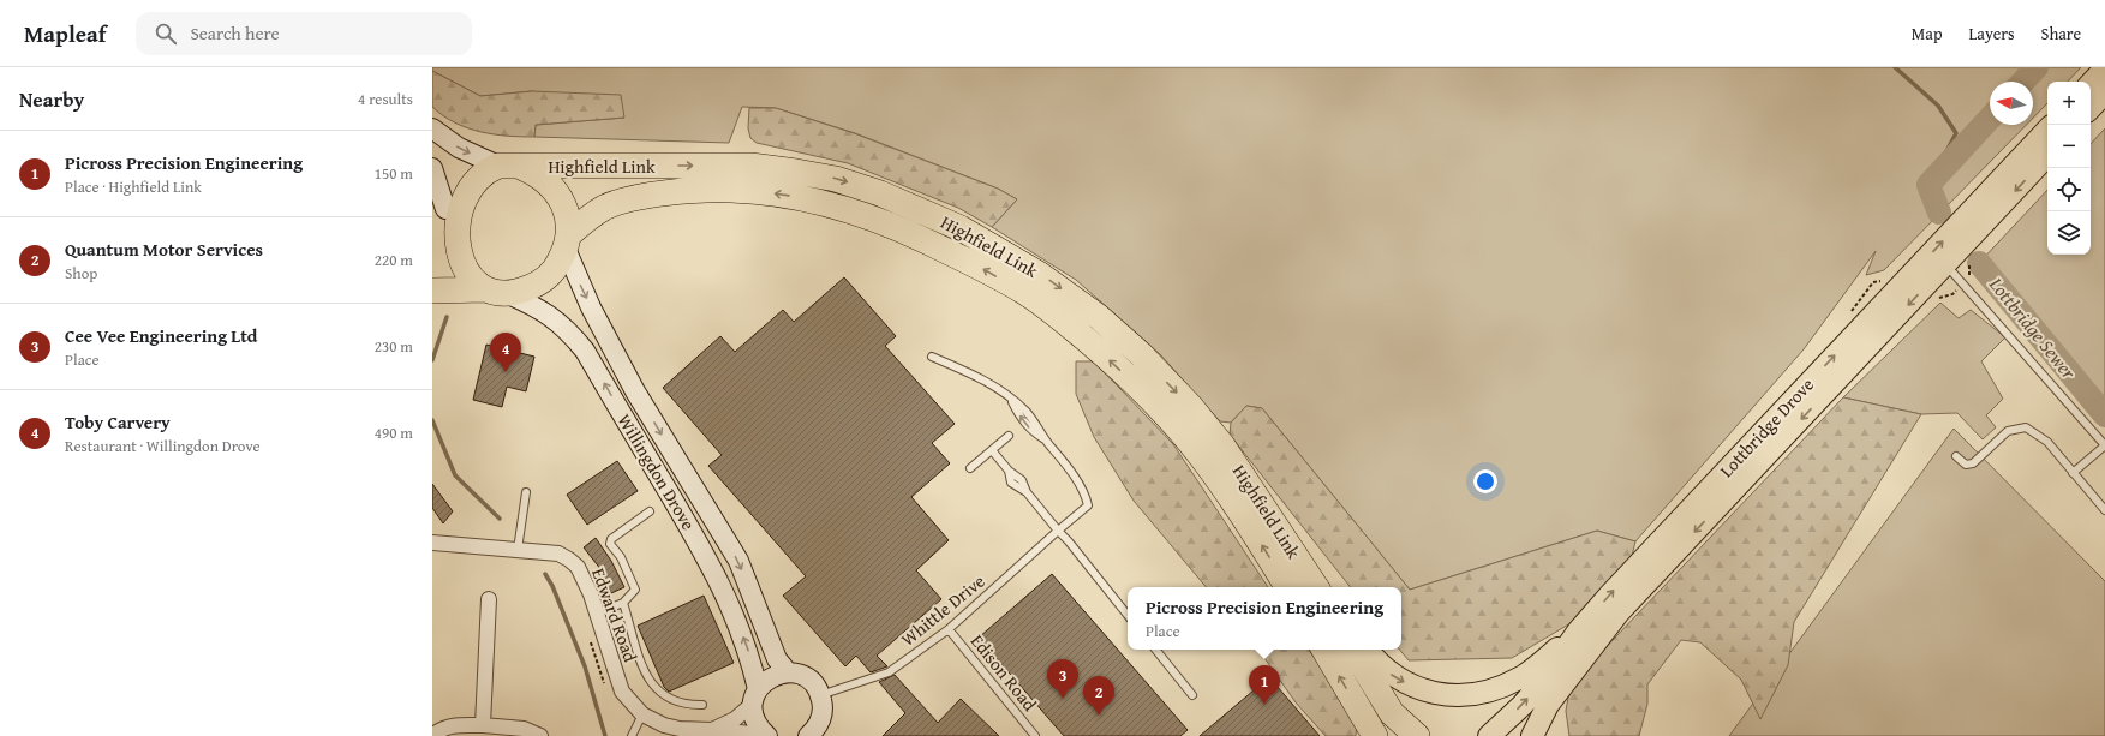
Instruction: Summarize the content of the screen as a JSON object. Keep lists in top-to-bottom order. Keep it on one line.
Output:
{"streets":{"highway":["Highfield Link"],"main road":["Lottbridge Drove"],"street":["Willingdon Drove","Edward Road"],"lane":["Whittle Drive","Edison Road"]},"crossings":[["Highfield Link","Willingdon Drove"],["Willingdon Drove","Edward Road"],["Whittle Drive","Edison Road"]],"water":["Lottbridge Sewer"],"north":"left","page":{"header":"Mapleaf","search":"Search here","nav":["Map","Layers","Share"],"heading":["Nearby","4 results"],"map_buttons":["+","−"],"list":[{"mark":"1","name":"Picross Precision Engineering","note":"Place · Highfield Link","value":"150 m"},{"mark":"2","name":"Quantum Motor Services","note":"Shop","value":"220 m"},{"mark":"3","name":"Cee Vee Engineering Ltd","note":"Place","value":"230 m"},{"mark":"4","name":"Toby Carvery","note":"Restaurant · Willingdon Drove","value":"490 m"}],"pins":["4","3","1","2"],"popup":["Picross Precision Engineering","Place"]}}
